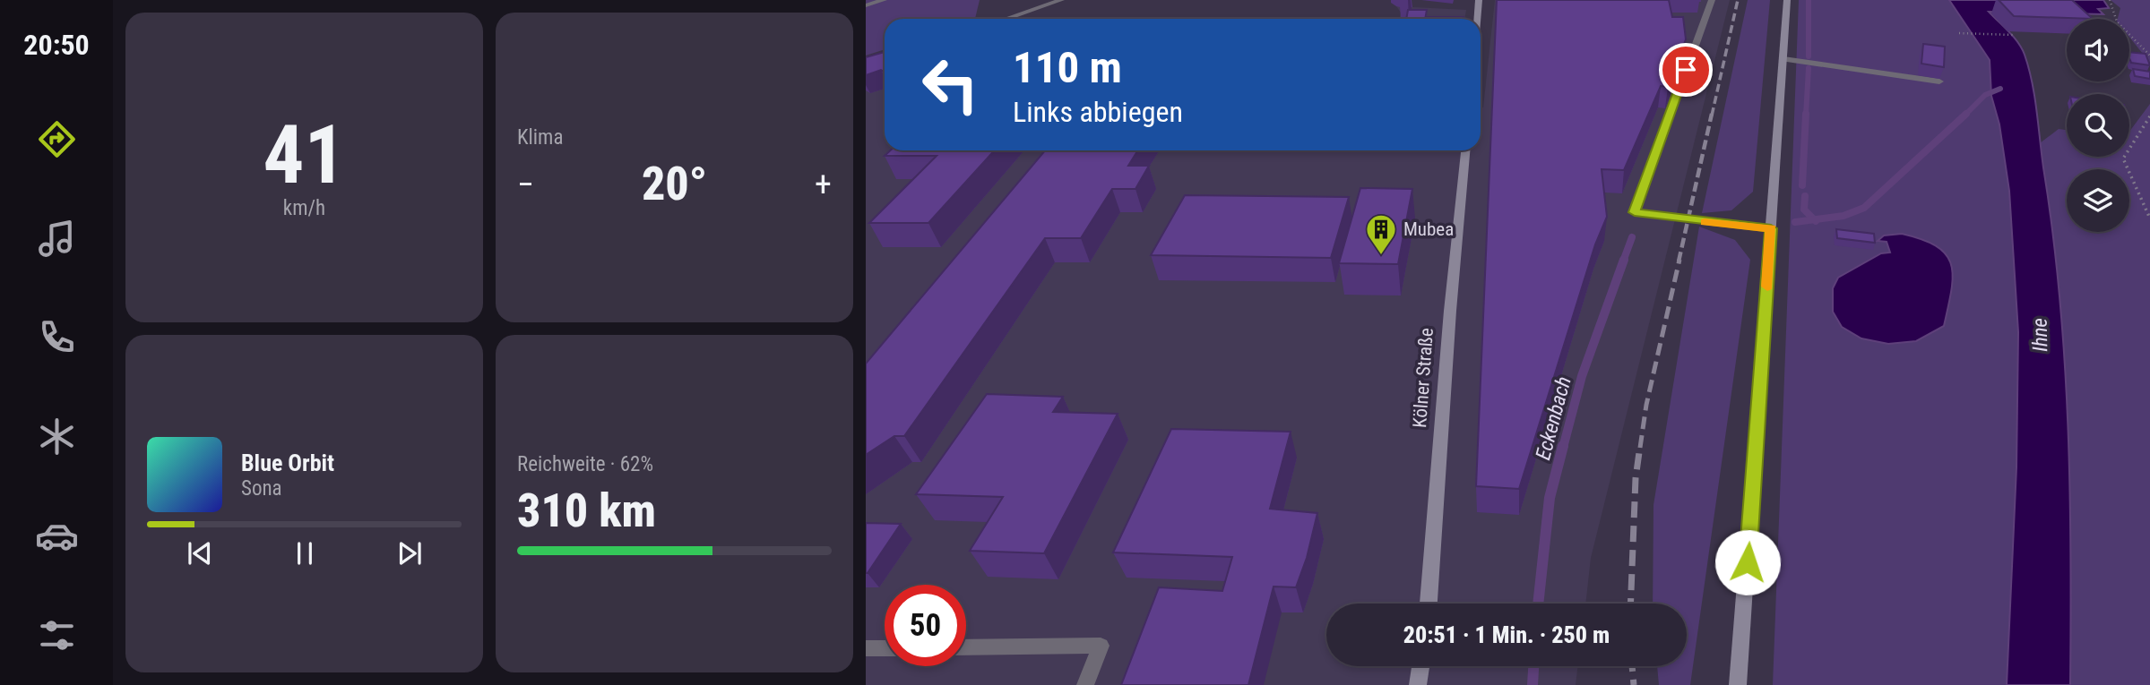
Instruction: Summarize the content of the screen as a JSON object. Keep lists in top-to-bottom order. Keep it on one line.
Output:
{"streets":{"main road":["Kölner Straße"]},"water":["Ihne","Eckenbach"],"places":{"building":["Mubea"]},"page":{"tabs":"20:50","tile":[["41","km/h"],"Klima",["Reichweite · 62%","310 km"]],"turn":["110 m","Links abbiegen"],"heat":["−","20°","+"],"song":["Blue Orbit","Sona"],"limit":"50","trip":"20:51 · 1 Min. · 250 m"}}
